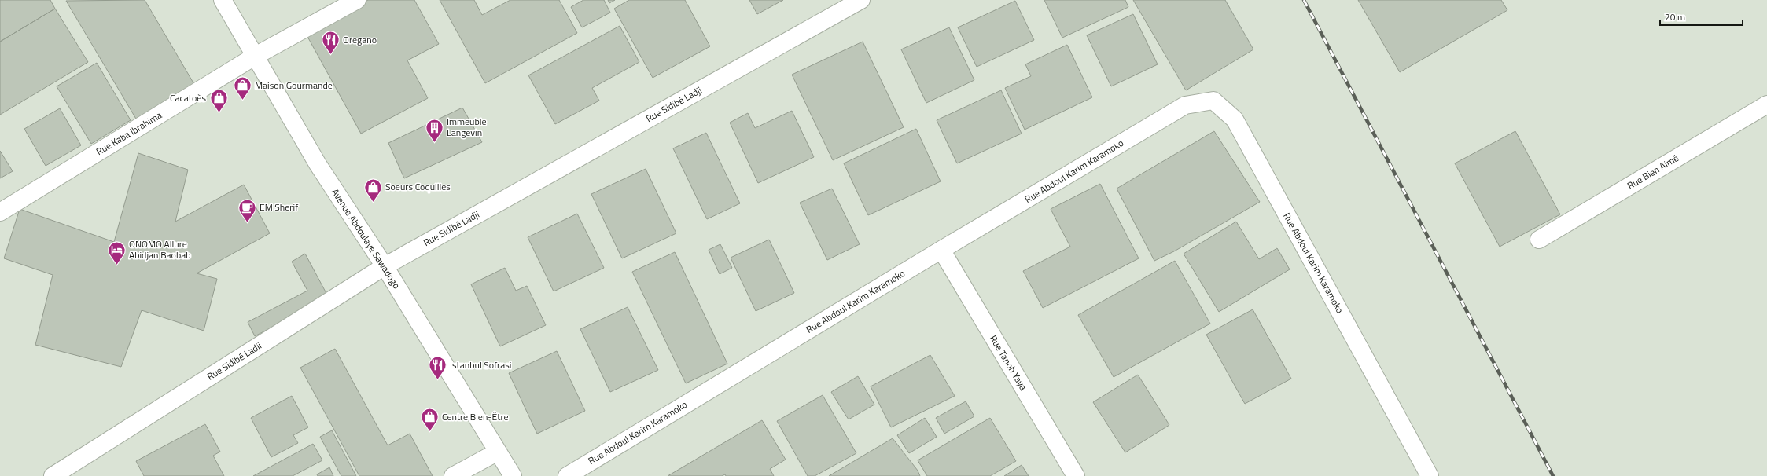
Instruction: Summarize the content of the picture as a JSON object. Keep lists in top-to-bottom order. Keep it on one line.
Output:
{"streets":{"street":["Rue Sidibé Ladji","Rue Kaba Ibrahima","Rue Abdoul Karim Karamoko","Rue Bien Aimé","Avenue Abdoulaye Sawadogo","Rue Tanoh Yaya"]},"crossings":[["Rue Sidibé Ladji","Avenue Abdoulaye Sawadogo"],["Rue Kaba Ibrahima","Avenue Abdoulaye Sawadogo"],["Rue Abdoul Karim Karamoko","Rue Tanoh Yaya"]],"places":{"restaurant":["Oregano","Istanbul Sofrasi"],"shop":["Maison Gourmande","Cacatoès","Soeurs Coquilles","Centre Bien-Être"],"building":["Immeuble Langevin"],"cafe":["EM Sherif"],"hotel":["ONOMO Allure Abidjan Baobab"]},"scale_bar":"20 m"}
